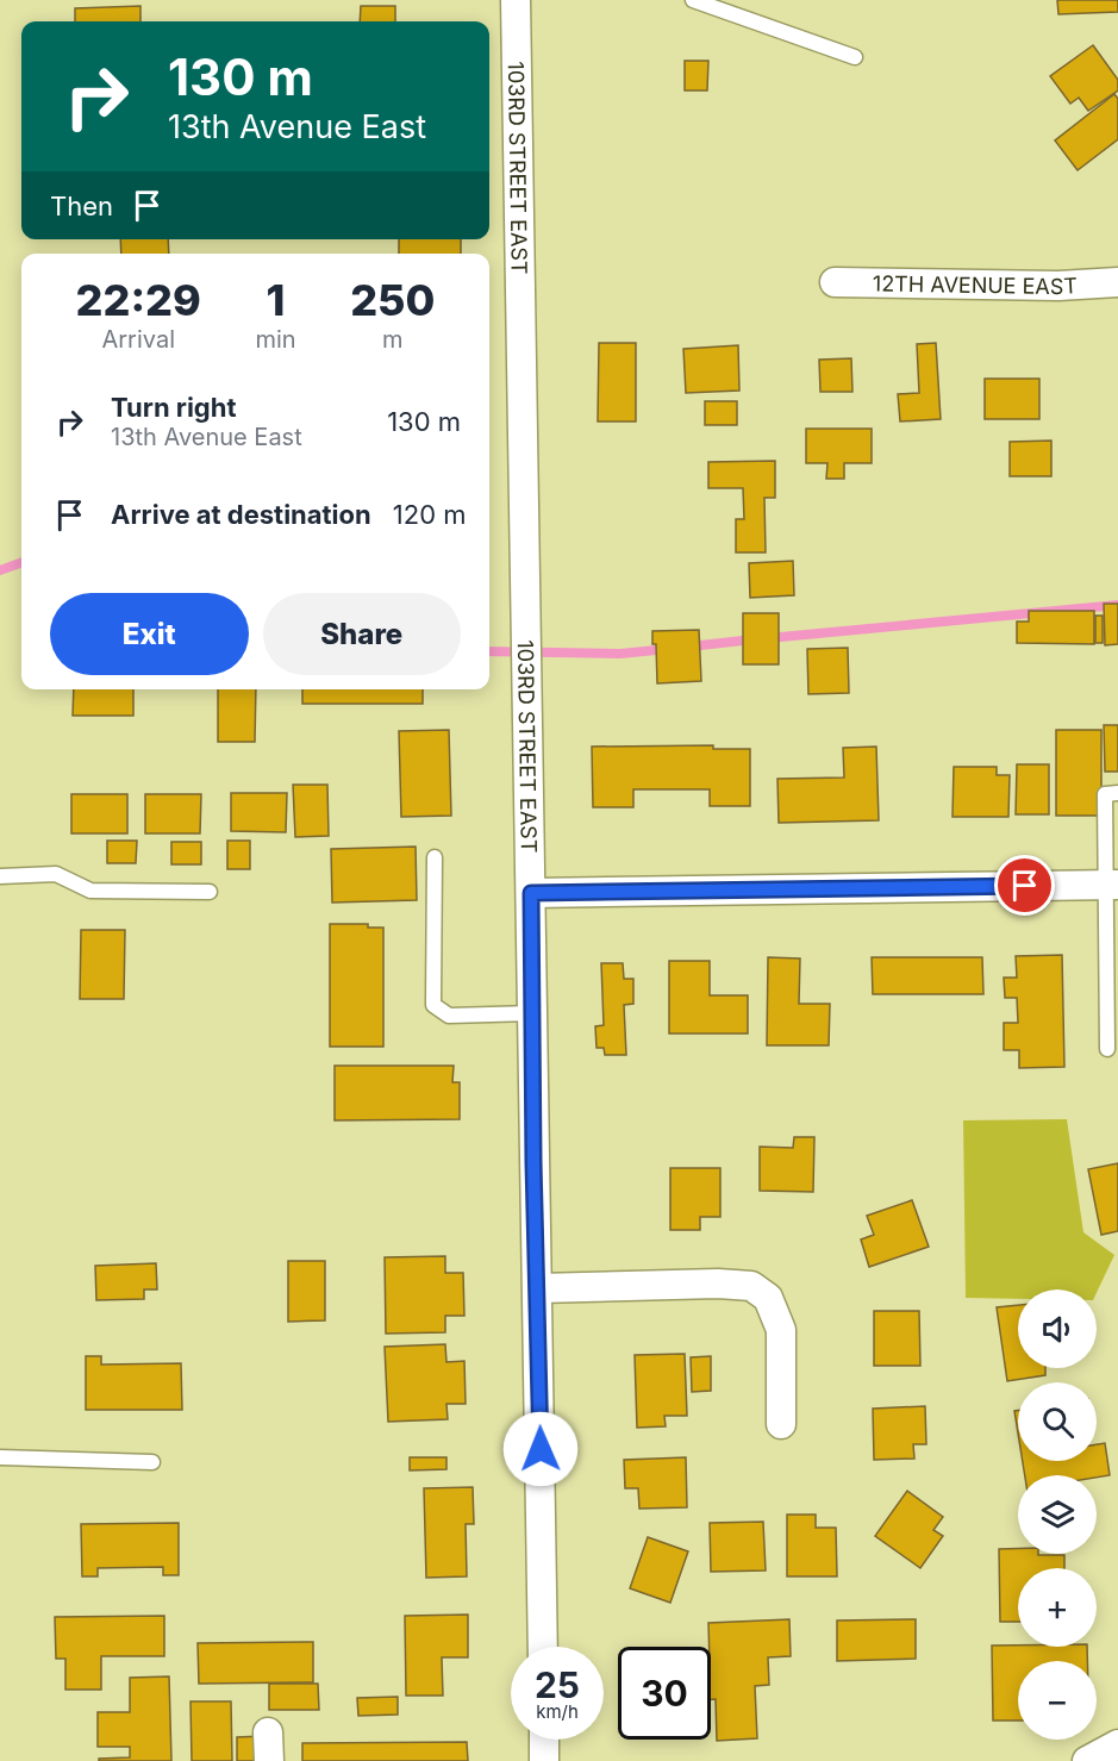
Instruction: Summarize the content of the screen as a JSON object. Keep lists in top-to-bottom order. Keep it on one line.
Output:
{"streets":{"street":["103RD STREET EAST","12TH AVENUE EAST"]},"page":{"turn":["130 m","13th Avenue East"],"then":"Then","eta":["22:29","Arrival","1","min","250","m"],"list":[{"name":"Turn right","note":"13th Avenue East","value":"130 m"},{"name":"Arrive at destination","value":"120 m"}],"buttons":["Exit","Share"],"map_buttons":["+","−"],"speed":"25 km/h","limit":"30"}}
